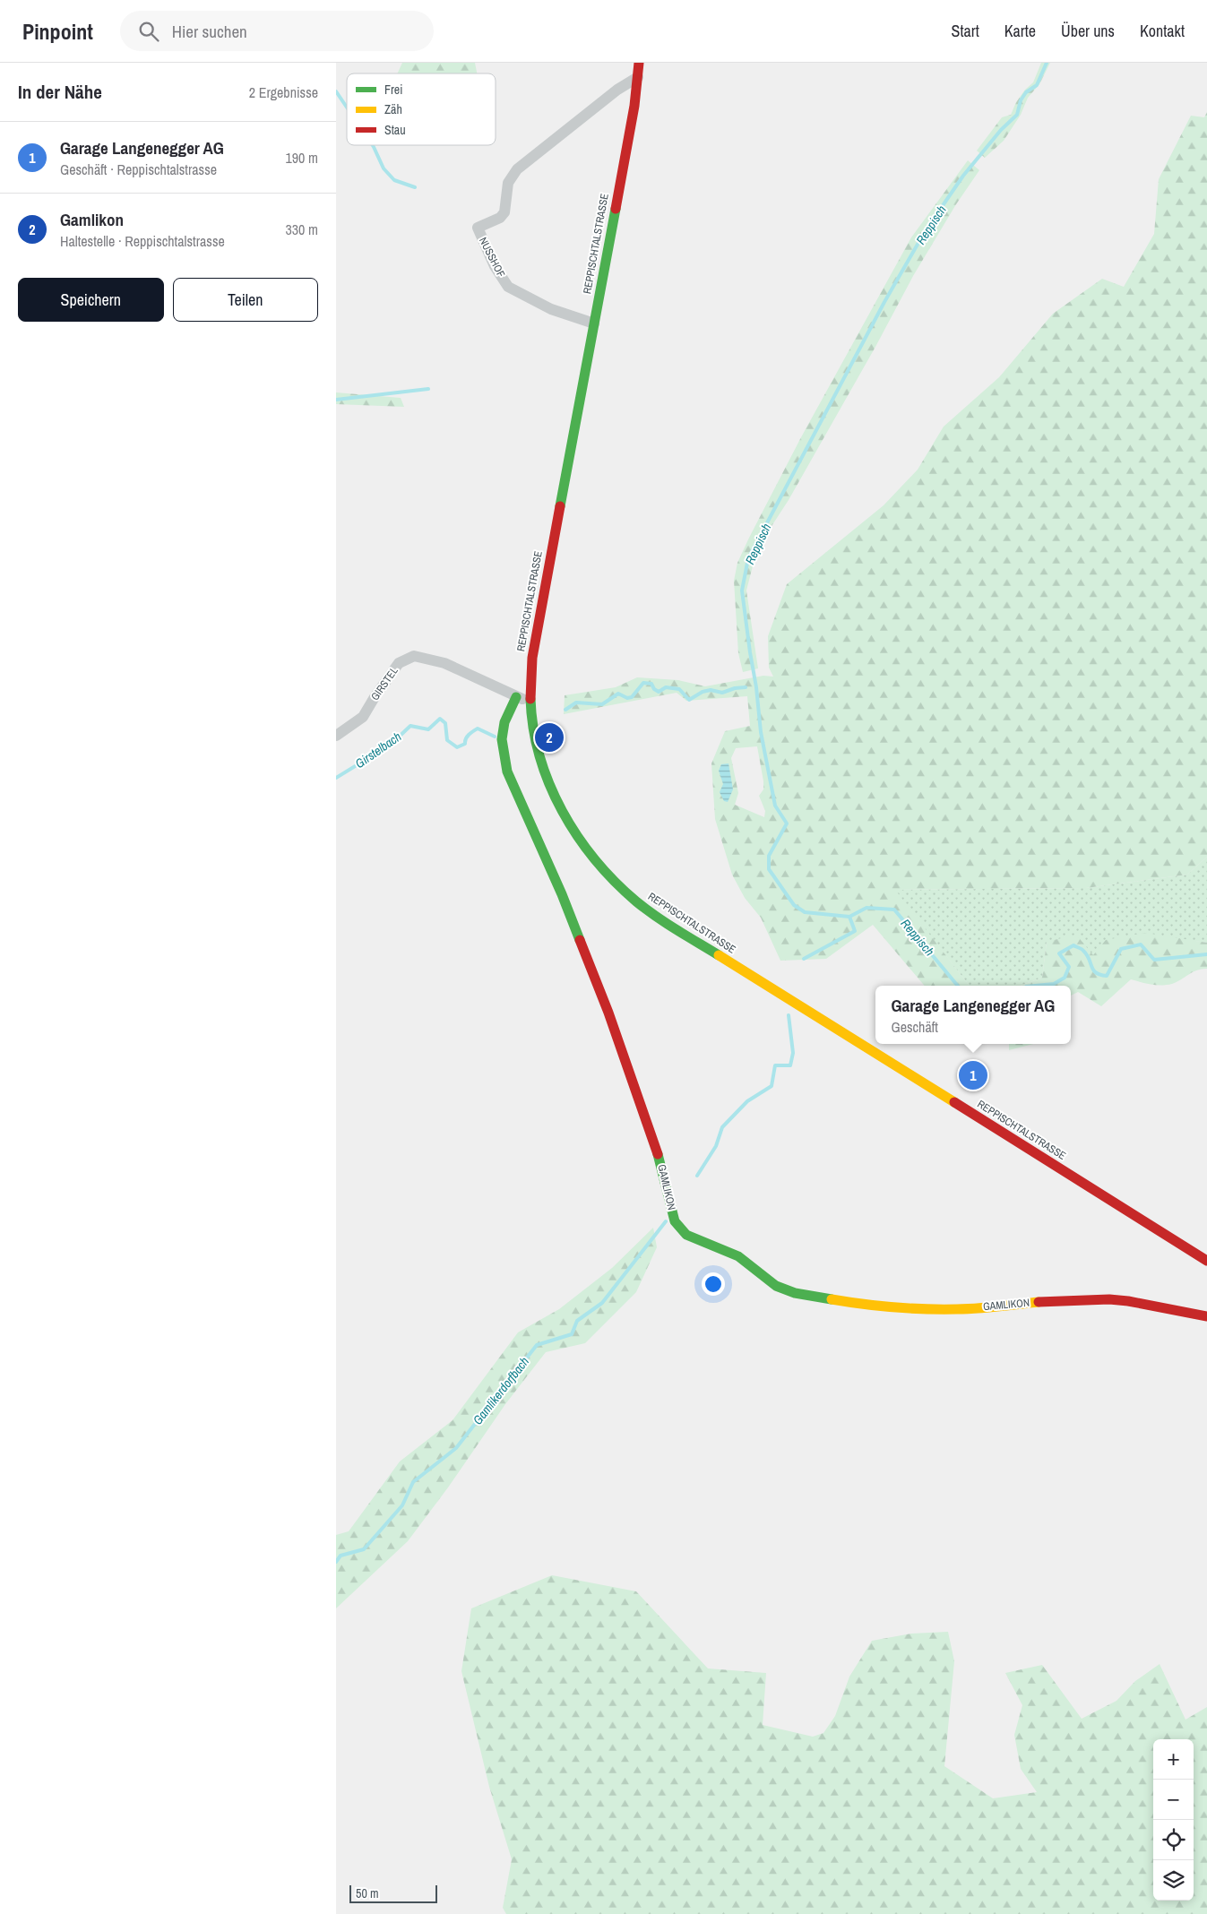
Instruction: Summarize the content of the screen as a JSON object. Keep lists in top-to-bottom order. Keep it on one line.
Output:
{"streets":{"main road":["REPPISCHTALSTRASSE","GAMLIKON"],"street":["NUSSHOF","GIRSTEL"]},"crossings":[["REPPISCHTALSTRASSE","NUSSHOF"],["GIRSTEL","GAMLIKON"]],"water":["Reppisch","Girstelbach","Gamlikerdorfbach"],"legend":["Frei","Zäh","Stau"],"scale_bar":"50 m","page":{"header":"Pinpoint","search":"Hier suchen","nav":["Start","Karte","Über uns","Kontakt"],"heading":["In der Nähe","2 Ergebnisse"],"list":[{"mark":"1","name":"Garage Langenegger AG","note":"Geschäft · Reppischtalstrasse","value":"190 m"},{"mark":"2","name":"Gamlikon","note":"Haltestelle · Reppischtalstrasse","value":"330 m"}],"buttons":["Speichern","Teilen"],"pins":["2","1"],"popup":["Garage Langenegger AG","Geschäft"],"map_buttons":["+","−"],"scale":"50 m"}}
